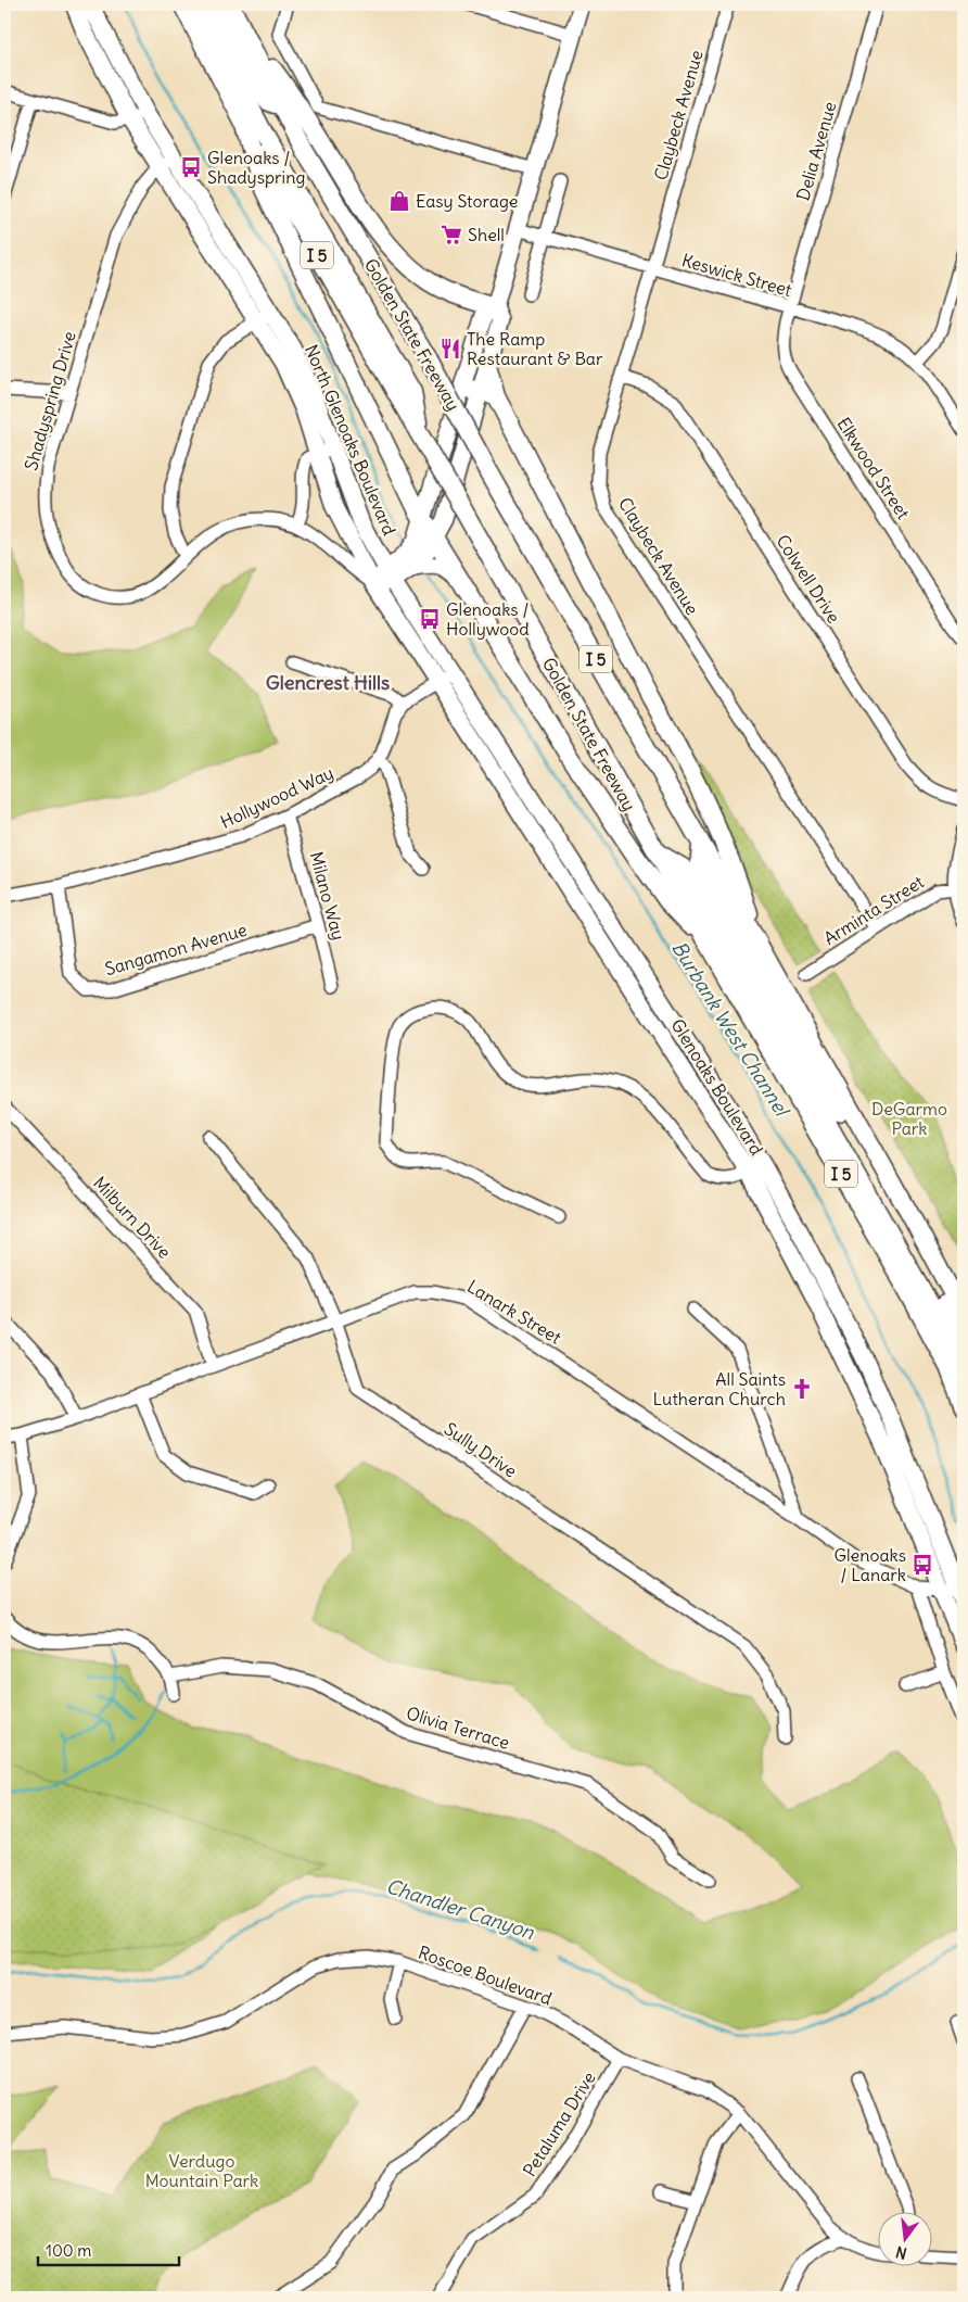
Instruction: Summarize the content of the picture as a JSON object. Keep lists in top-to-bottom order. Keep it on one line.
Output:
{"streets":{"highway":["I 5","Golden State Freeway"],"main road":["North Glenoaks Boulevard","Glenoaks Boulevard"],"street":["Claybeck Avenue","Delia Avenue","Keswick Street","Shadyspring Drive","Elkwood Street","Colwell Drive","Hollywood Way","Milano Way","Arminta Street","Sangamon Avenue","Milburn Drive","Lanark Street","Sully Drive","Olivia Terrace","Roscoe Boulevard","Petaluma Drive"]},"crossings":[["Claybeck Avenue","Keswick Street"],["Claybeck Avenue","Colwell Drive"],["Claybeck Avenue","Arminta Street"],["Delia Avenue","Keswick Street"],["Delia Avenue","Elkwood Street"],["Keswick Street","Elkwood Street"],["Shadyspring Drive","North Glenoaks Boulevard"],["Shadyspring Drive","Glenoaks Boulevard"],["North Glenoaks Boulevard","Glenoaks Boulevard"],["Hollywood Way","Milano Way"],["Hollywood Way","Sangamon Avenue"],["Milano Way","Sangamon Avenue"],["Glenoaks Boulevard","Lanark Street"],["Milburn Drive","Lanark Street"],["Lanark Street","Sully Drive"],["Roscoe Boulevard","Petaluma Drive"]],"districts":["Glencrest Hills"],"water":["Burbank West Channel","Chandler Canyon"],"parks":["DeGarmo Park","Verdugo Mountain Park"],"places":{"bus stop":["Glenoaks / Shadyspring","Glenoaks / Hollywood","Glenoaks / Lanark"],"shop":["Easy Storage"],"supermarket":["Shell"],"restaurant":["The Ramp Restaurant & Bar"],"church":["All Saints Lutheran Church"]},"scale_bar":"100 m","north":"bottom"}
